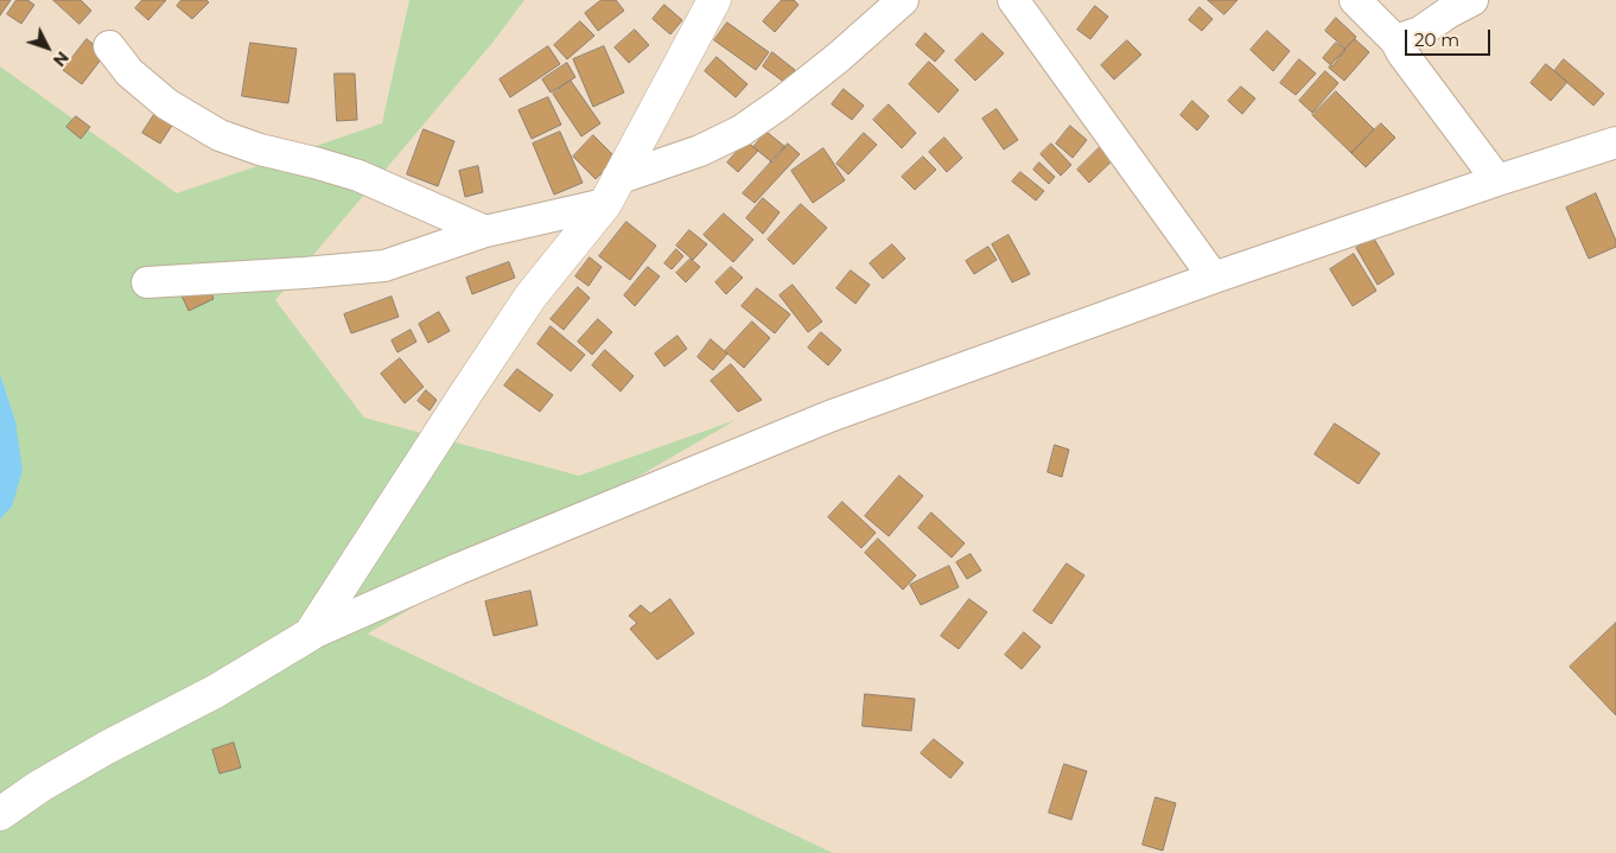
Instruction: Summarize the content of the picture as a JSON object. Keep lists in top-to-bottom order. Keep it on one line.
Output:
{"scale_bar":"20 m","north":"bottom right"}
